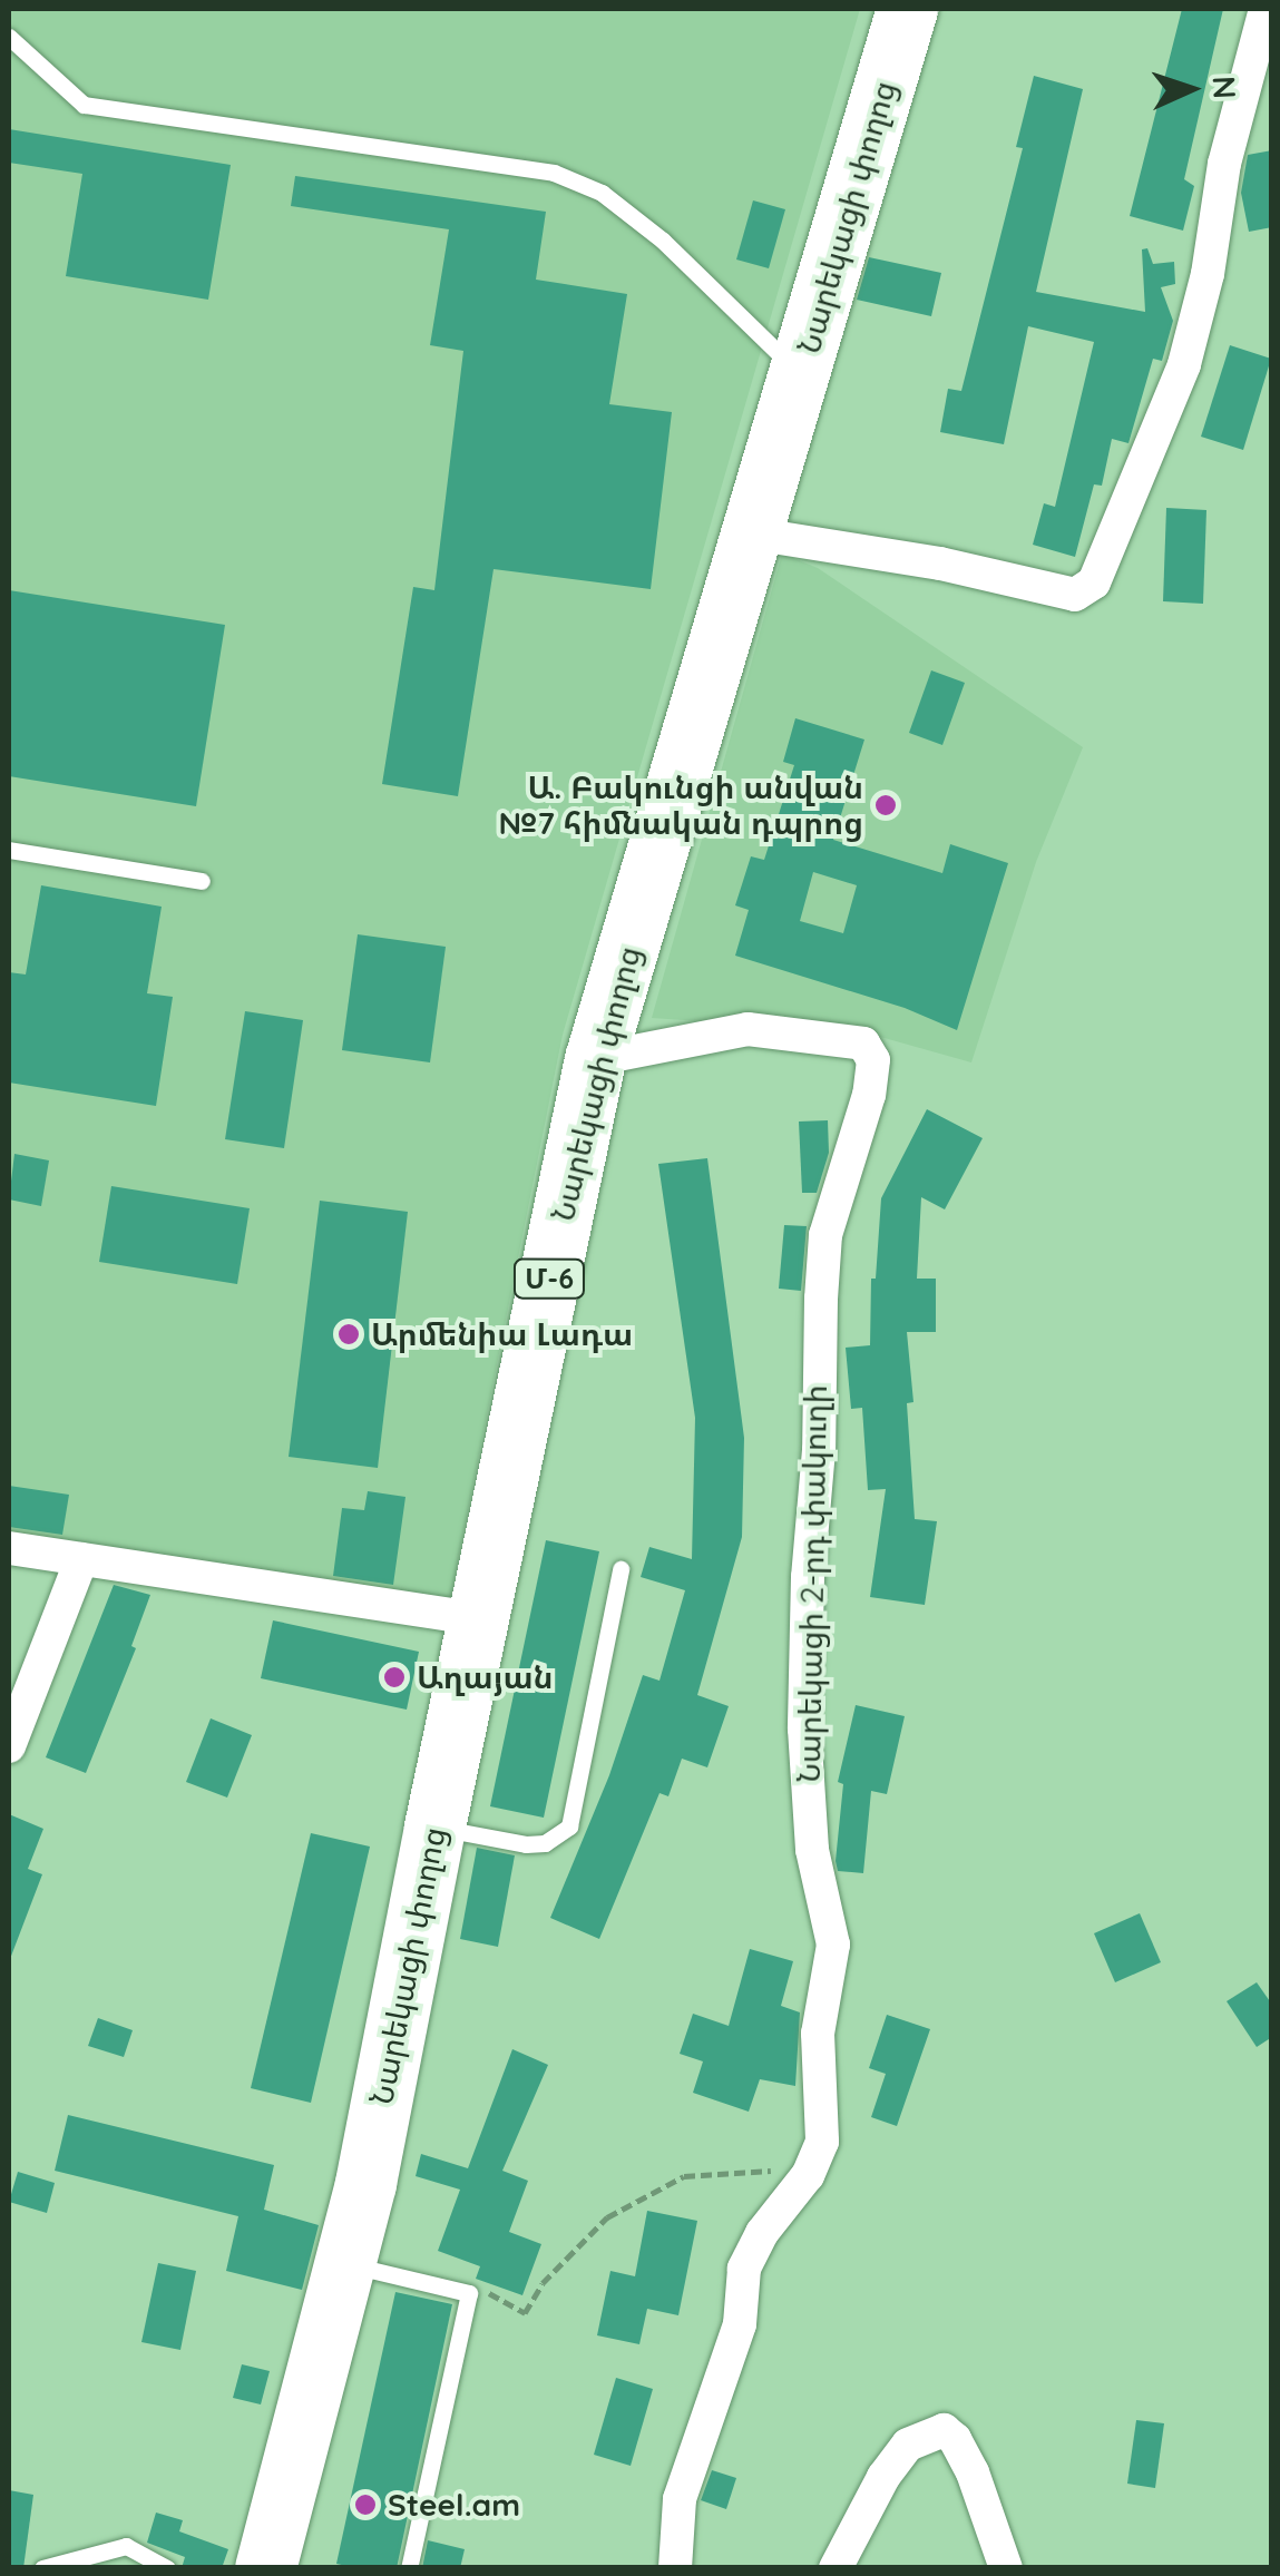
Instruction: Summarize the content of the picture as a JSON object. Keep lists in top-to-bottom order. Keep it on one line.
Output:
{"streets":{"highway":["Նարեկացի փողոց","Մ-6"],"street":["Նարեկացի 2-րդ փակուղի"]},"crossings":[["Նարեկացի փողոց","Նարեկացի 2-րդ փակուղի"]],"places":["Ա. Բակունցի անվան №7 հիմնական դպրոց","Արմենիա Լադա","Աղայան","Steel.am"],"north":"right"}
